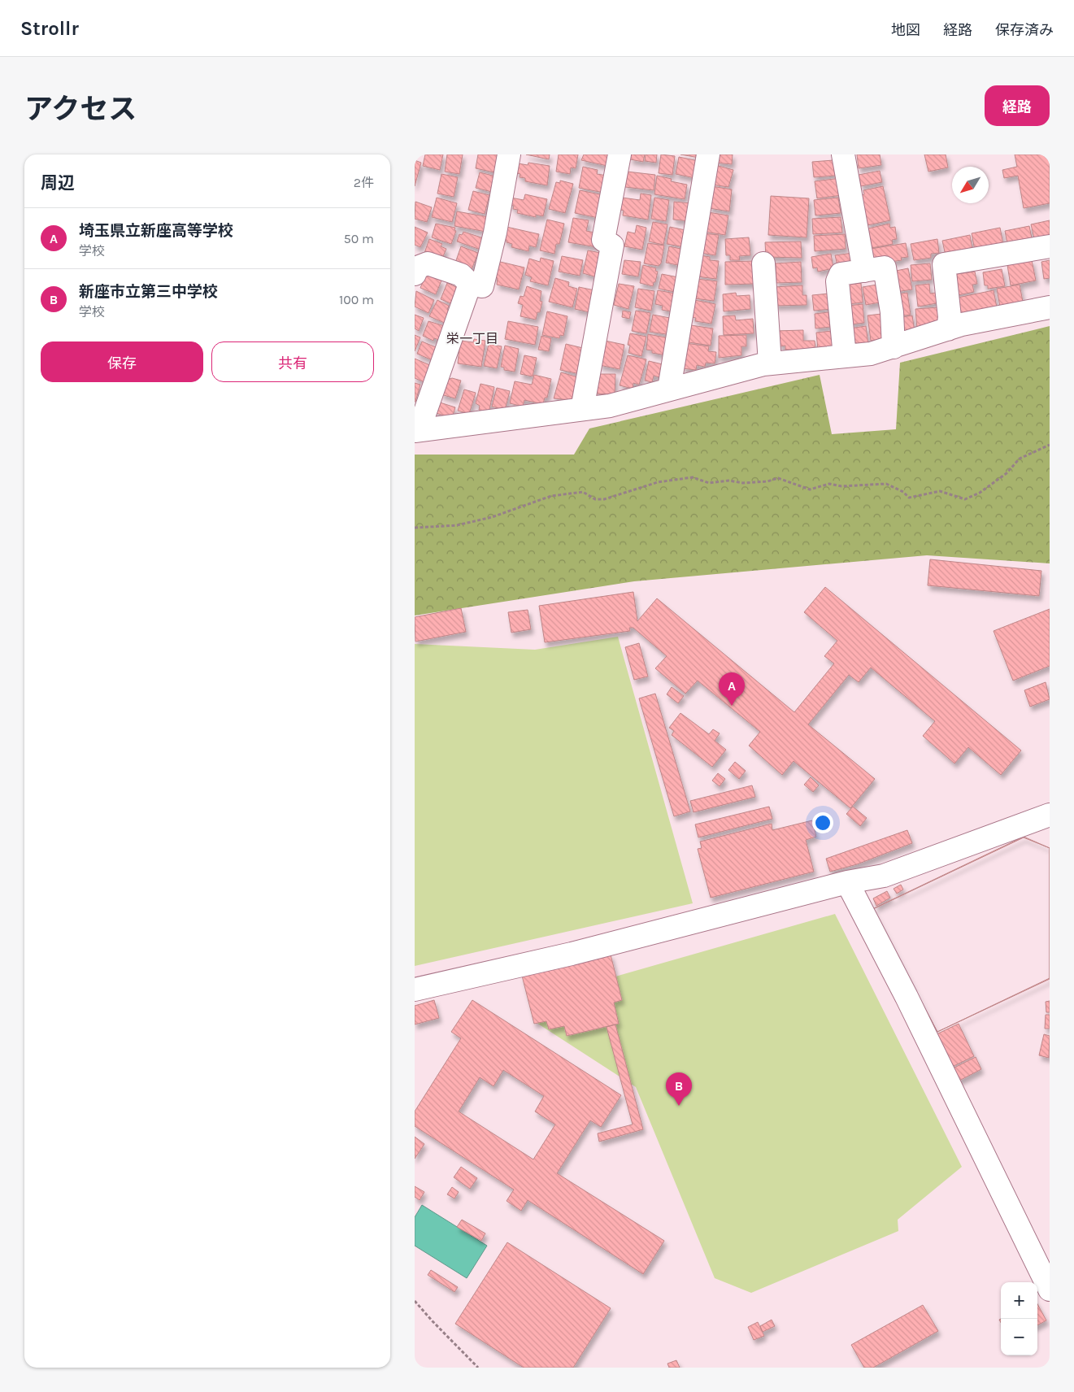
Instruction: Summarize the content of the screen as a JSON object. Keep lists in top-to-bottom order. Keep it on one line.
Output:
{"districts":["栄一丁目"],"north":"bottom left","page":{"header":"Strollr","nav":["地図","経路","保存済み"],"title":"アクセス","buttons":["経路",["保存","共有"]],"heading":["周辺","2件"],"list":[{"mark":"A","name":"埼玉県立新座高等学校","note":"学校","value":"50 m"},{"mark":"B","name":"新座市立第三中学校","note":"学校","value":"100 m"}],"pins":["A","B"],"map_buttons":["+","−"]}}
